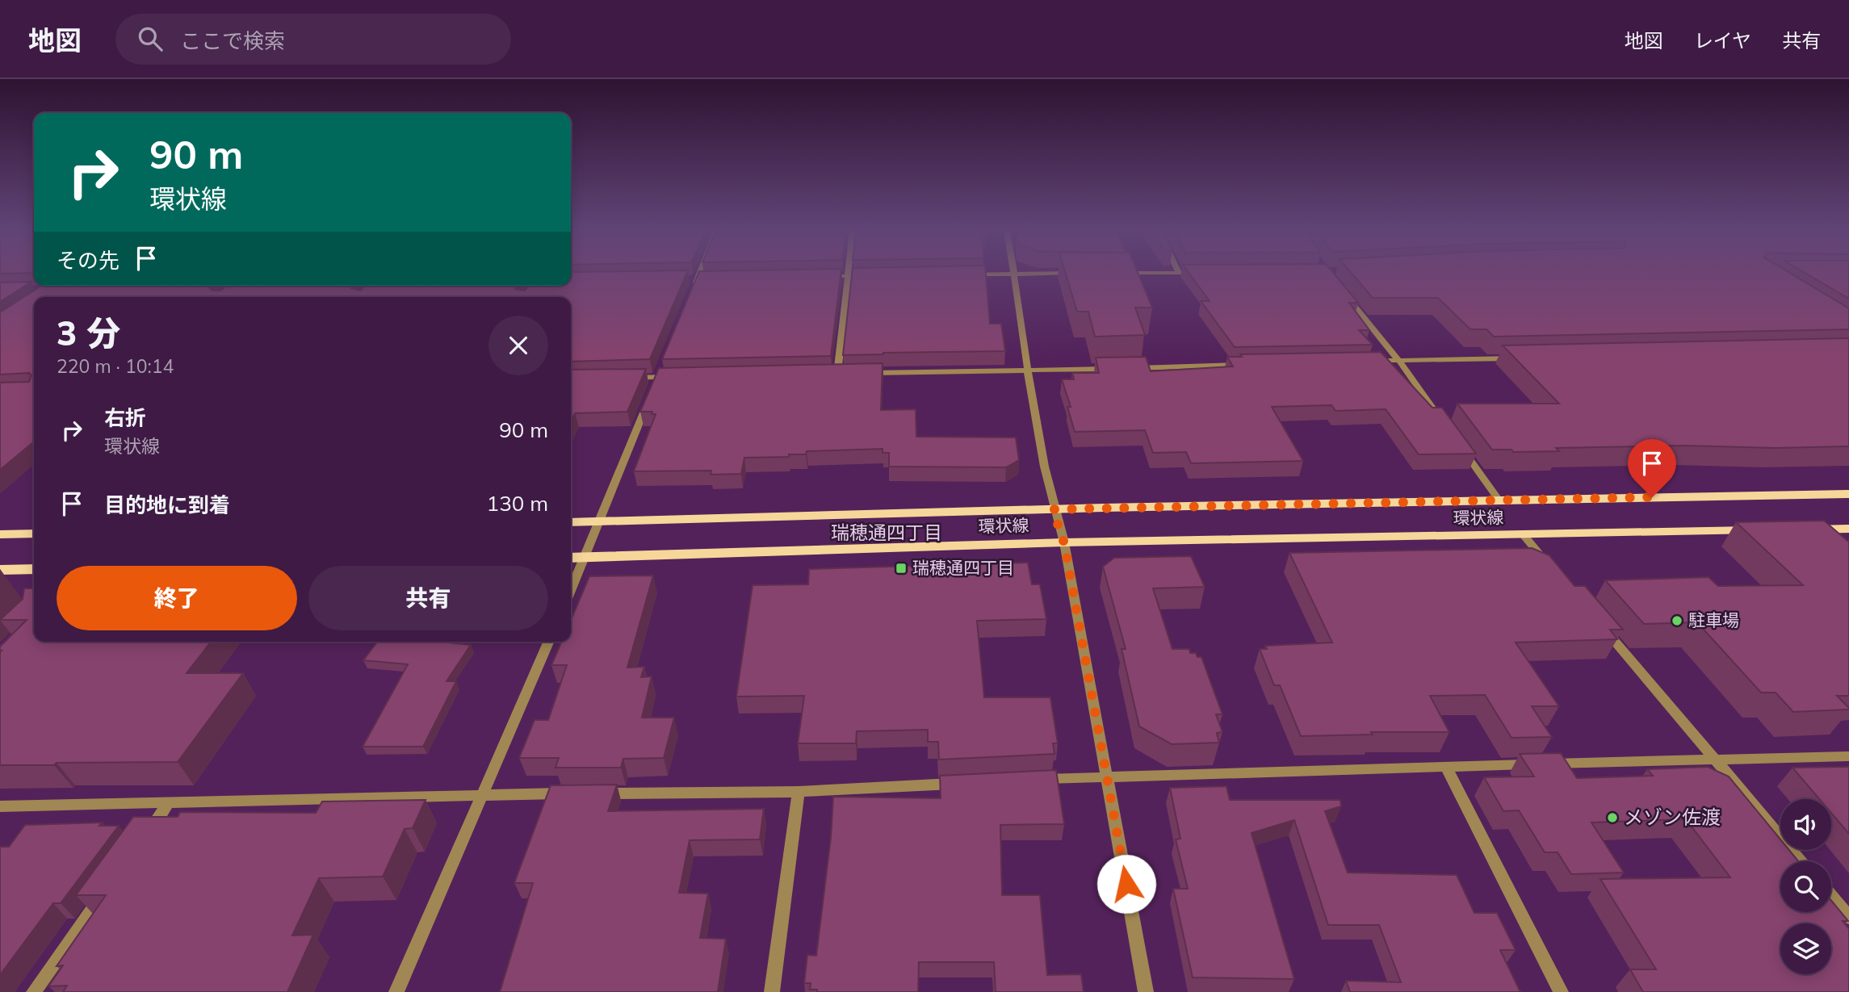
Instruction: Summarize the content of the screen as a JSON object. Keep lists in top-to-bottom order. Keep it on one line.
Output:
{"streets":{"main road":["環状線"]},"districts":["瑞穂通四丁目"],"places":{"transit":["瑞穂通四丁目"],"other":["駐車場","メゾン佐渡"]},"page":{"header":"地図","search":"ここで検索","nav":["地図","レイヤ","共有"],"turn":["90 m","環状線"],"then":"その先","heading":["3 分","220 m · 10:14"],"list":[{"name":"右折","note":"環状線","value":"90 m"},{"name":"目的地に到着","value":"130 m"}],"buttons":["終了","共有"]}}
